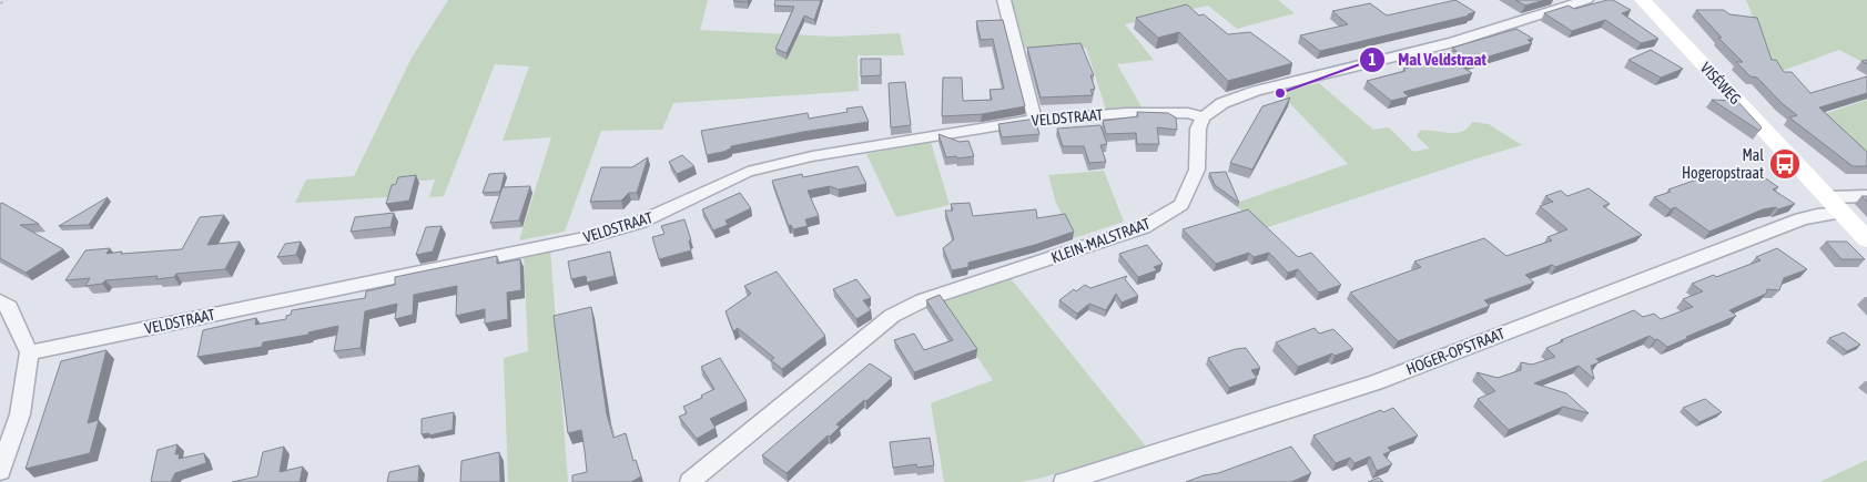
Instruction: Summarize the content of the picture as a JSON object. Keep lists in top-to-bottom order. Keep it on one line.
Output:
{"streets":{"main road":["VISÉWEG"],"street":["VELDSTRAAT","KLEIN-MALSTRAAT","HOGER-OPSTRAAT"]},"crossings":[["VISÉWEG","HOGER-OPSTRAAT"],["VELDSTRAAT","KLEIN-MALSTRAAT"]],"places":{"other":["Mal Veldstraat"],"bus stop":["Mal Hogeropstraat"]}}
